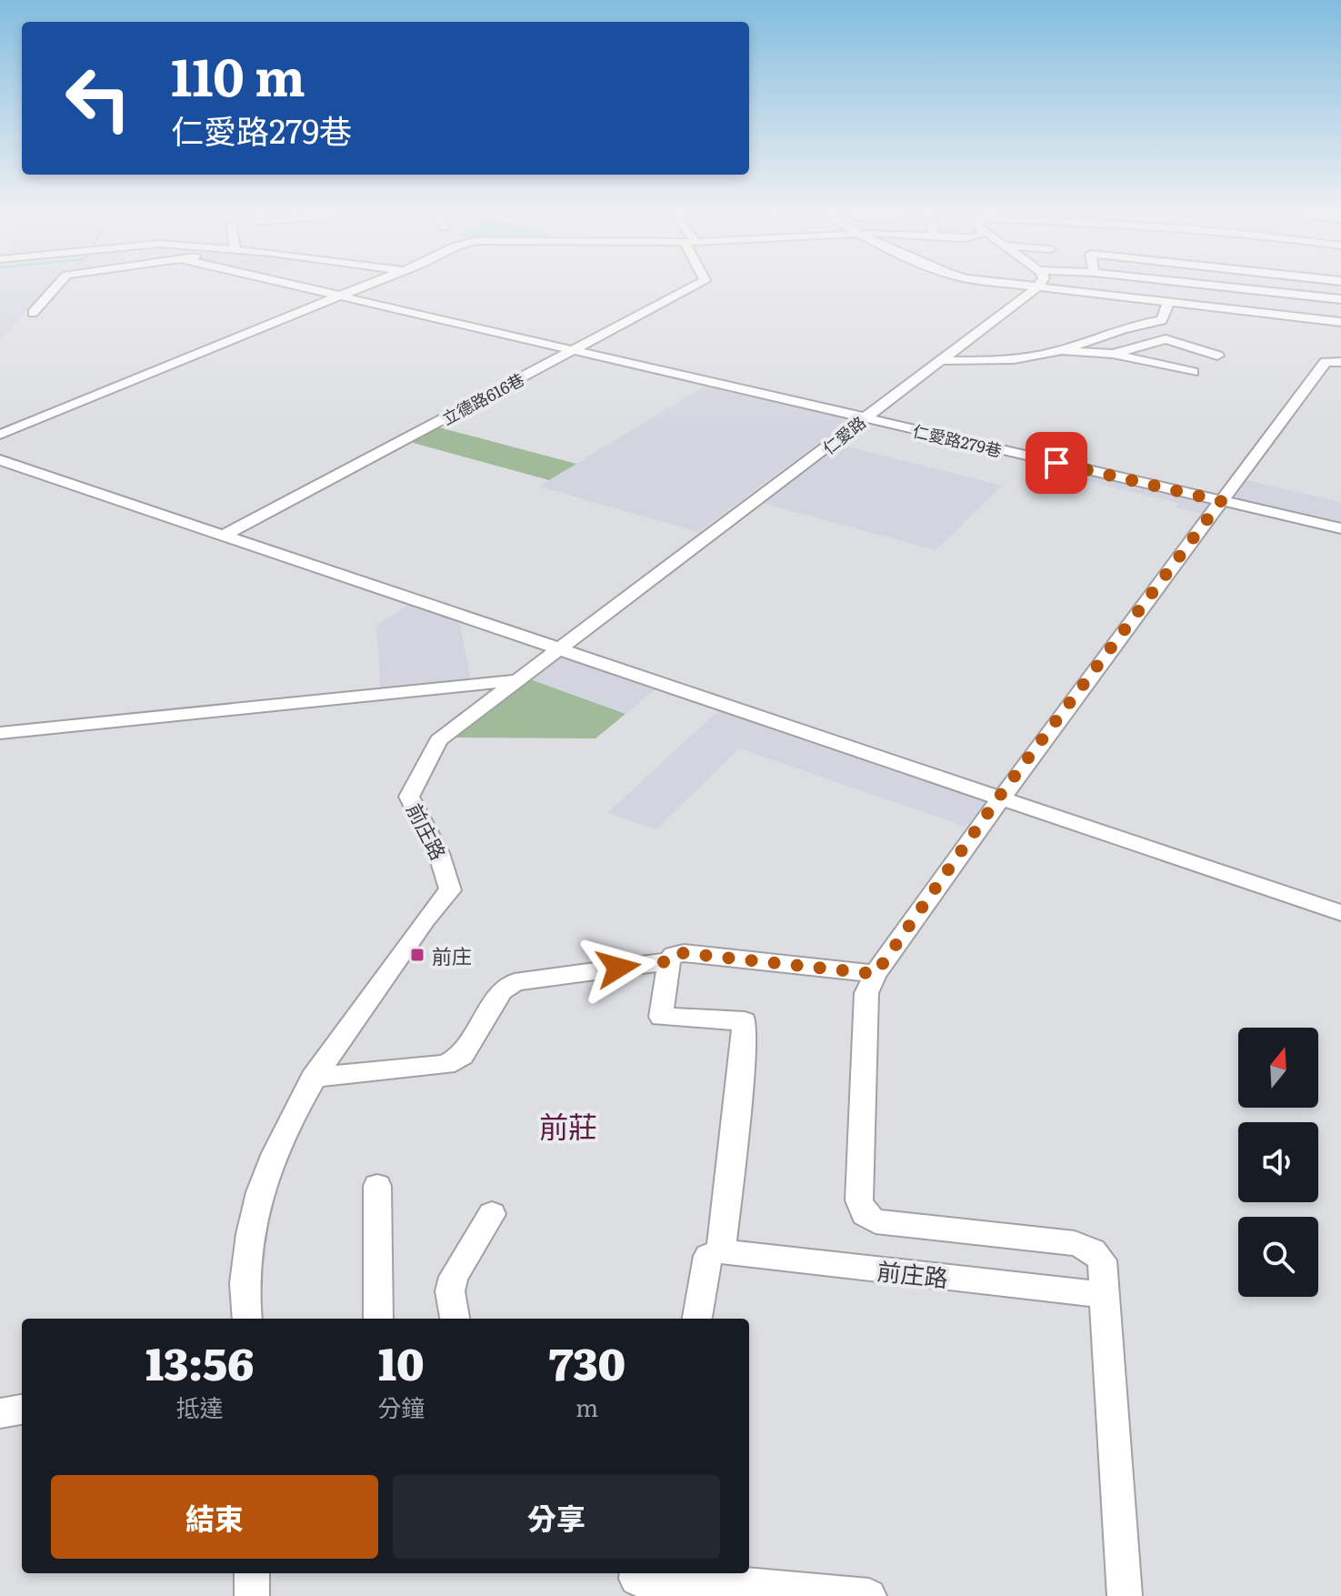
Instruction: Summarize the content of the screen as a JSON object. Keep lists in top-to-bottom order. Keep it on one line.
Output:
{"streets":{"street":["立德路616巷","仁愛路","仁愛路279巷","前庄路"]},"crossings":[["立德路616巷","仁愛路279巷"],["仁愛路","仁愛路279巷"],["仁愛路","前庄路"]],"districts":["前莊"],"places":{"transit":["前庄"]},"north":"top","page":{"turn":["110 m","仁愛路279巷"],"eta":["13:56","抵達","10","分鐘","730","m"],"buttons":["結束","分享"]}}
